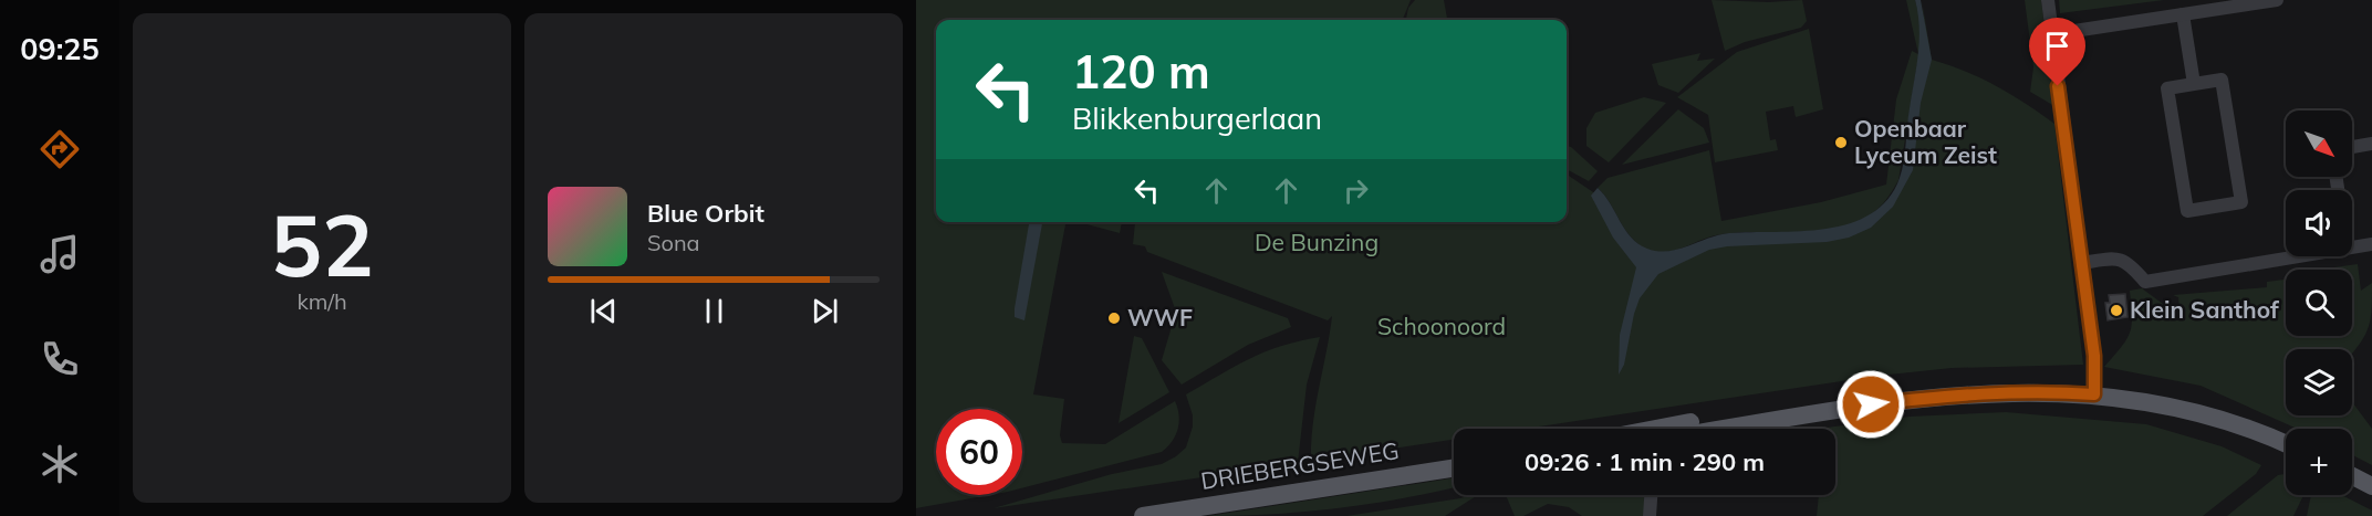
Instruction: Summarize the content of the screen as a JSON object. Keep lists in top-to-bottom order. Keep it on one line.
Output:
{"streets":{"main road":["DRIEBERGSEWEG"]},"parks":["De Bunzing","Schoonoord"],"places":["Openbaar Lyceum Zeist","Klein Santhof","WWF"],"north":"bottom right","page":{"tabs":"09:25","tile":["52","km/h"],"turn":["120 m","Blikkenburgerlaan"],"map_buttons":"+","song":["Blue Orbit","Sona"],"limit":"60","trip":"09:26 · 1 min · 290 m"}}
